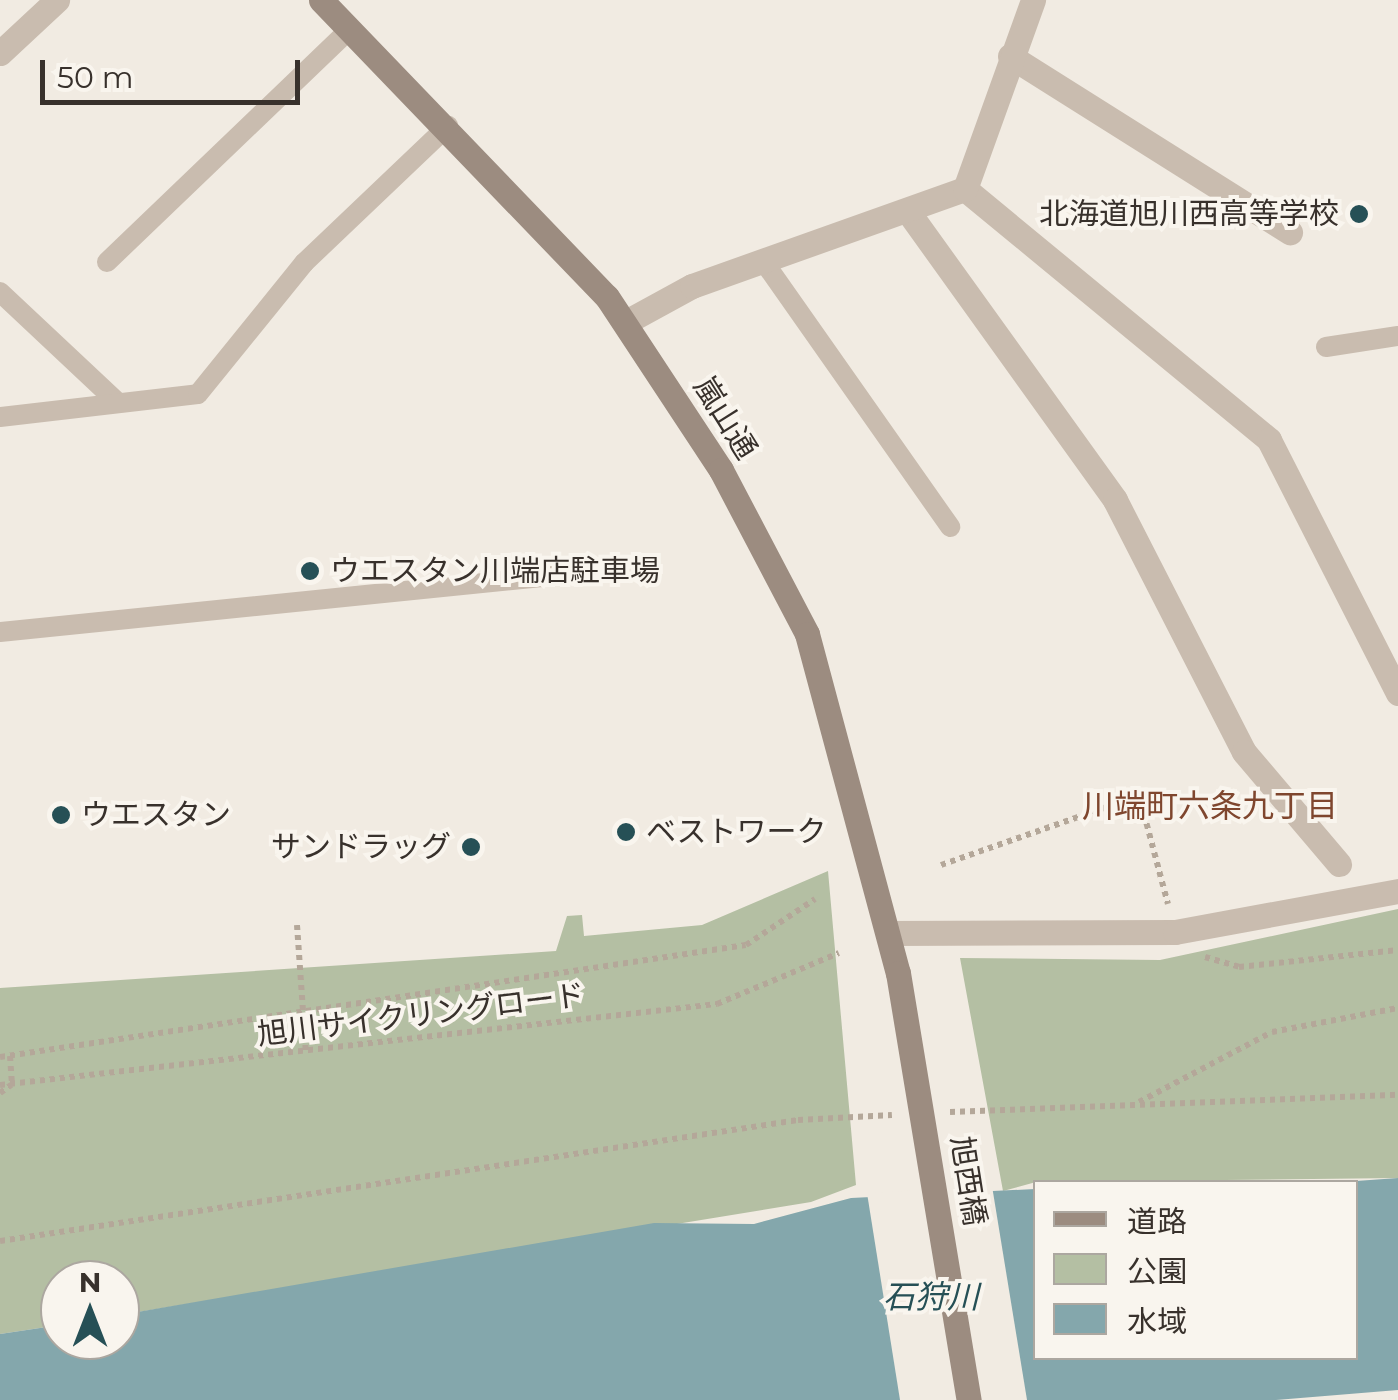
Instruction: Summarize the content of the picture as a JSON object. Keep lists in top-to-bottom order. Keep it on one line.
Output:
{"streets":{"street":["嵐山通","旭西橋"],"path":["旭川サイクリングロード"]},"crossings":[["嵐山通","旭西橋"]],"districts":["川端町六条九丁目"],"water":["石狩川"],"places":["北海道旭川西高等学校","ウエスタン川端店駐車場","ウエスタン","ベストワーク","サンドラッグ"],"legend":["道路","公園","水域"],"scale_bar":"50 m","north":"top"}
